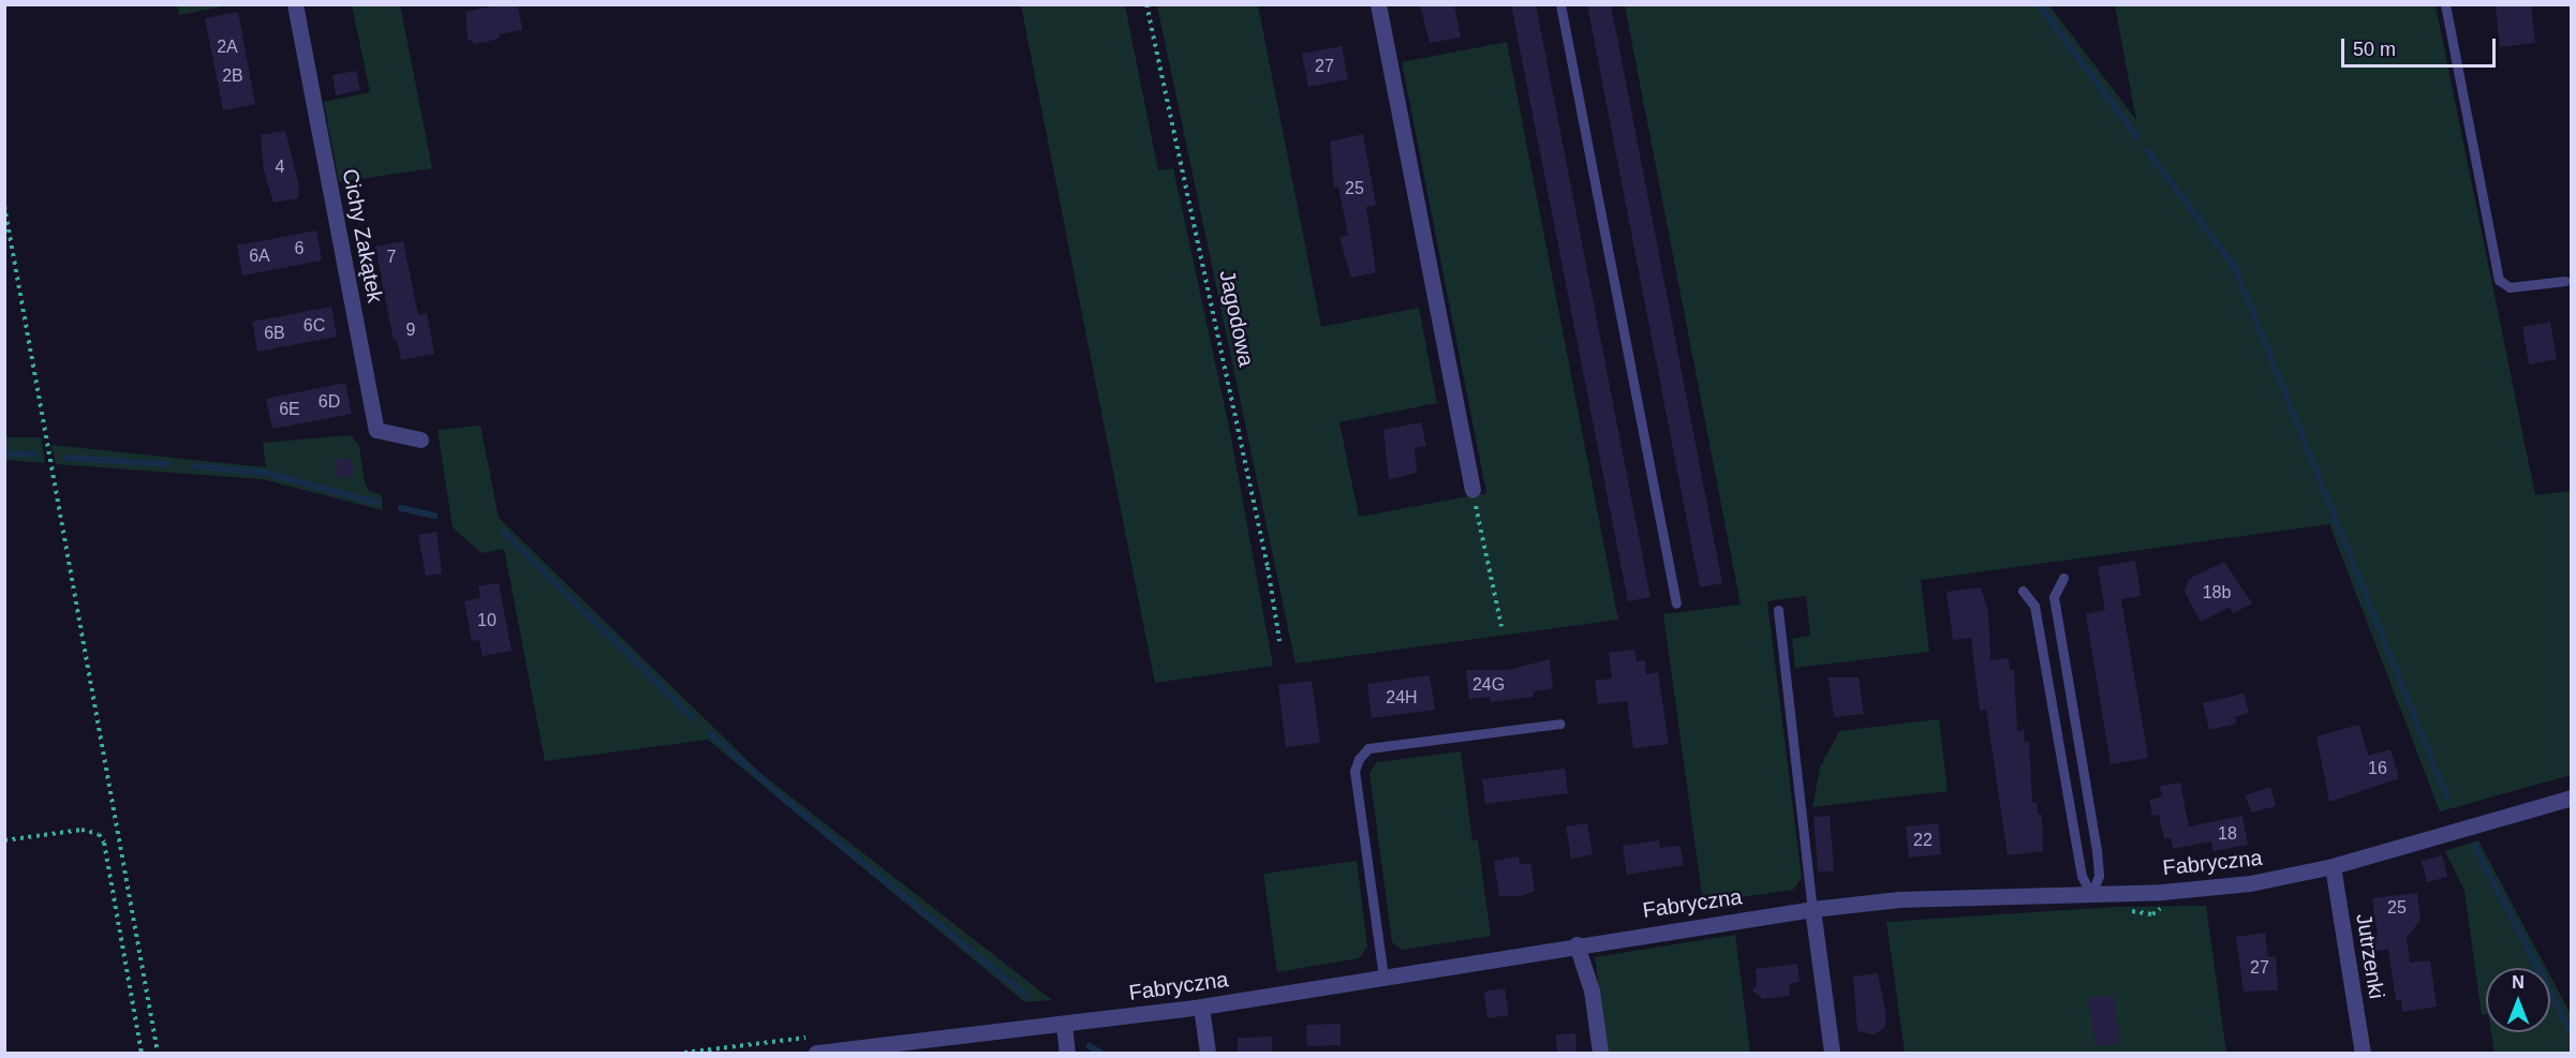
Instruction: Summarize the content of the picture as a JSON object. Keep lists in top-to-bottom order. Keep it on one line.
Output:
{"streets":{"street":["Cichy Zakątek","Fabryczna","Jutrzenki"],"path":["Jagodowa"]},"crossings":[["Fabryczna","Jutrzenki"]],"house_numbers":["2A","27","2B","4","25","6","6A","7","6C","9","6B","6D","6E","18b","10","24G","24H","16","18","22","25","27"],"scale_bar":"50 m","north":"top"}
